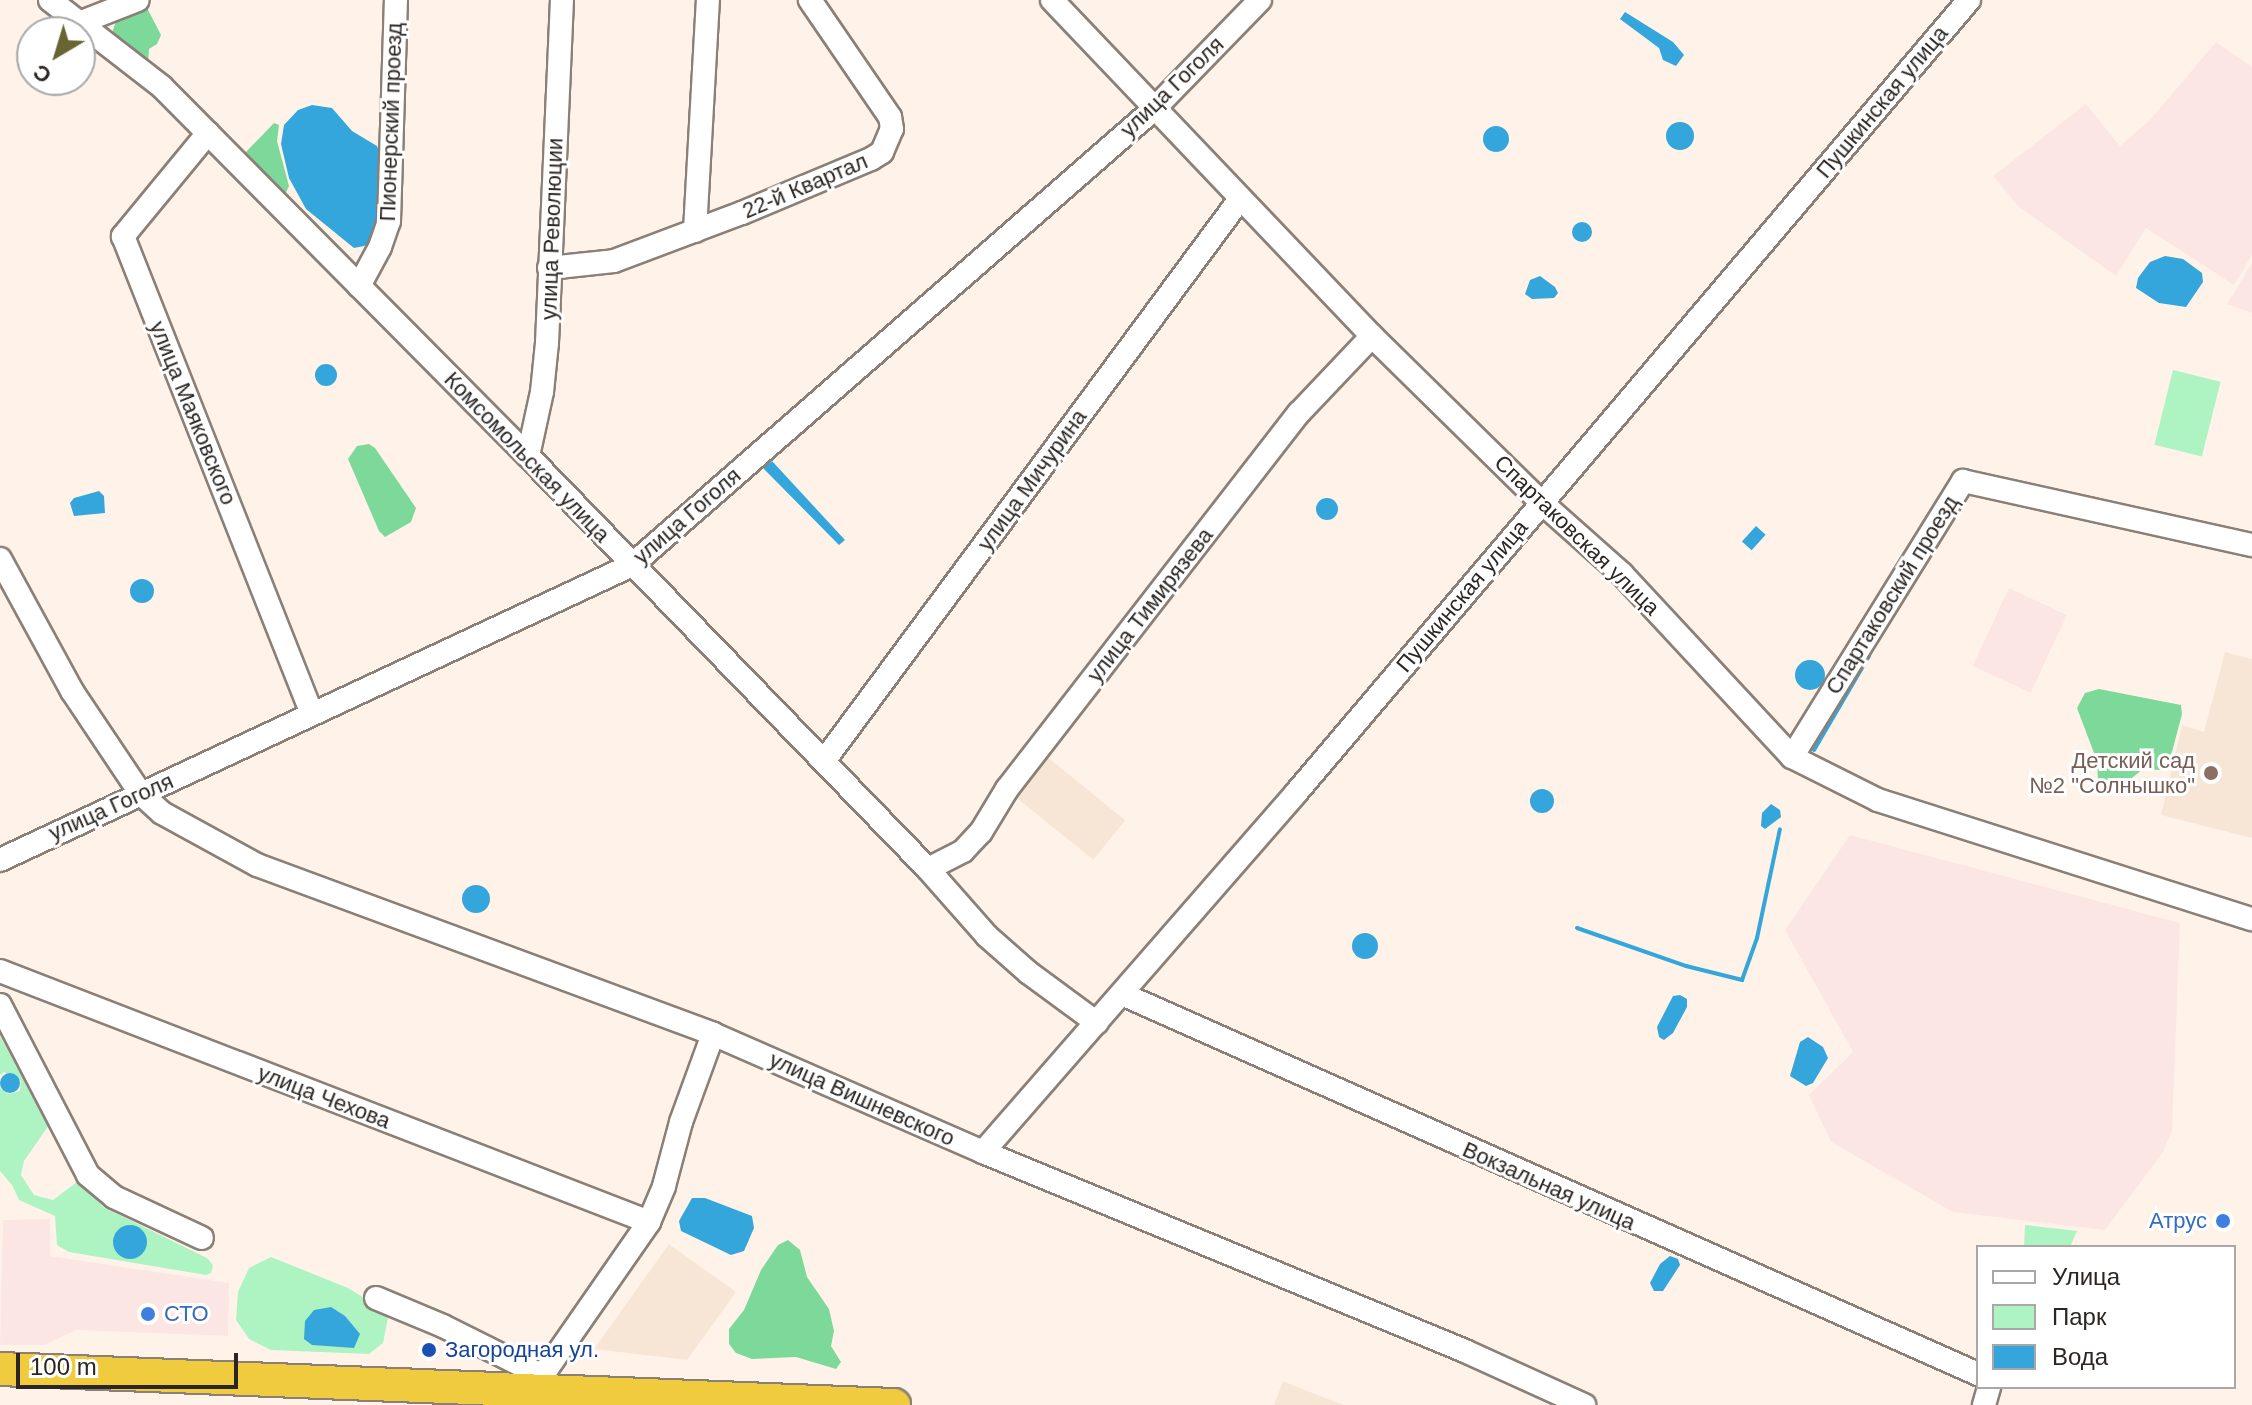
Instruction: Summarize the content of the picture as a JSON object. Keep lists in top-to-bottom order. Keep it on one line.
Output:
{"streets":{"street":["улица Гоголя","Пушкинская улица","Пионерский проезд","22-й Квартал","улица Революции","улица Маяковского","Комсомольская улица","улица Мичурина","Спартаковская улица","Спартаковский проезд","улица Тимирязева","улица Чехова","улица Вишневского","Вокзальная улица"]},"crossings":[["улица Гоголя","улица Маяковского"],["улица Гоголя","Комсомольская улица"],["улица Гоголя","Спартаковская улица"],["улица Гоголя","улица Вишневского"],["Пушкинская улица","Комсомольская улица"],["Пушкинская улица","Спартаковская улица"],["Пушкинская улица","улица Вишневского"],["Пушкинская улица","Вокзальная улица"],["Пионерский проезд","Комсомольская улица"],["22-й Квартал","улица Революции"],["улица Революции","Комсомольская улица"],["улица Маяковского","Комсомольская улица"],["Комсомольская улица","улица Мичурина"],["Комсомольская улица","улица Тимирязева"],["улица Мичурина","Спартаковская улица"],["Спартаковская улица","Спартаковский проезд"],["Спартаковская улица","улица Тимирязева"]],"places":["Детский сад №2 \"Солнышко\"","Атрус","СТО","Загородная ул."],"legend":["Улица","Парк","Вода"],"scale_bar":"100 m","north":"bottom left"}
